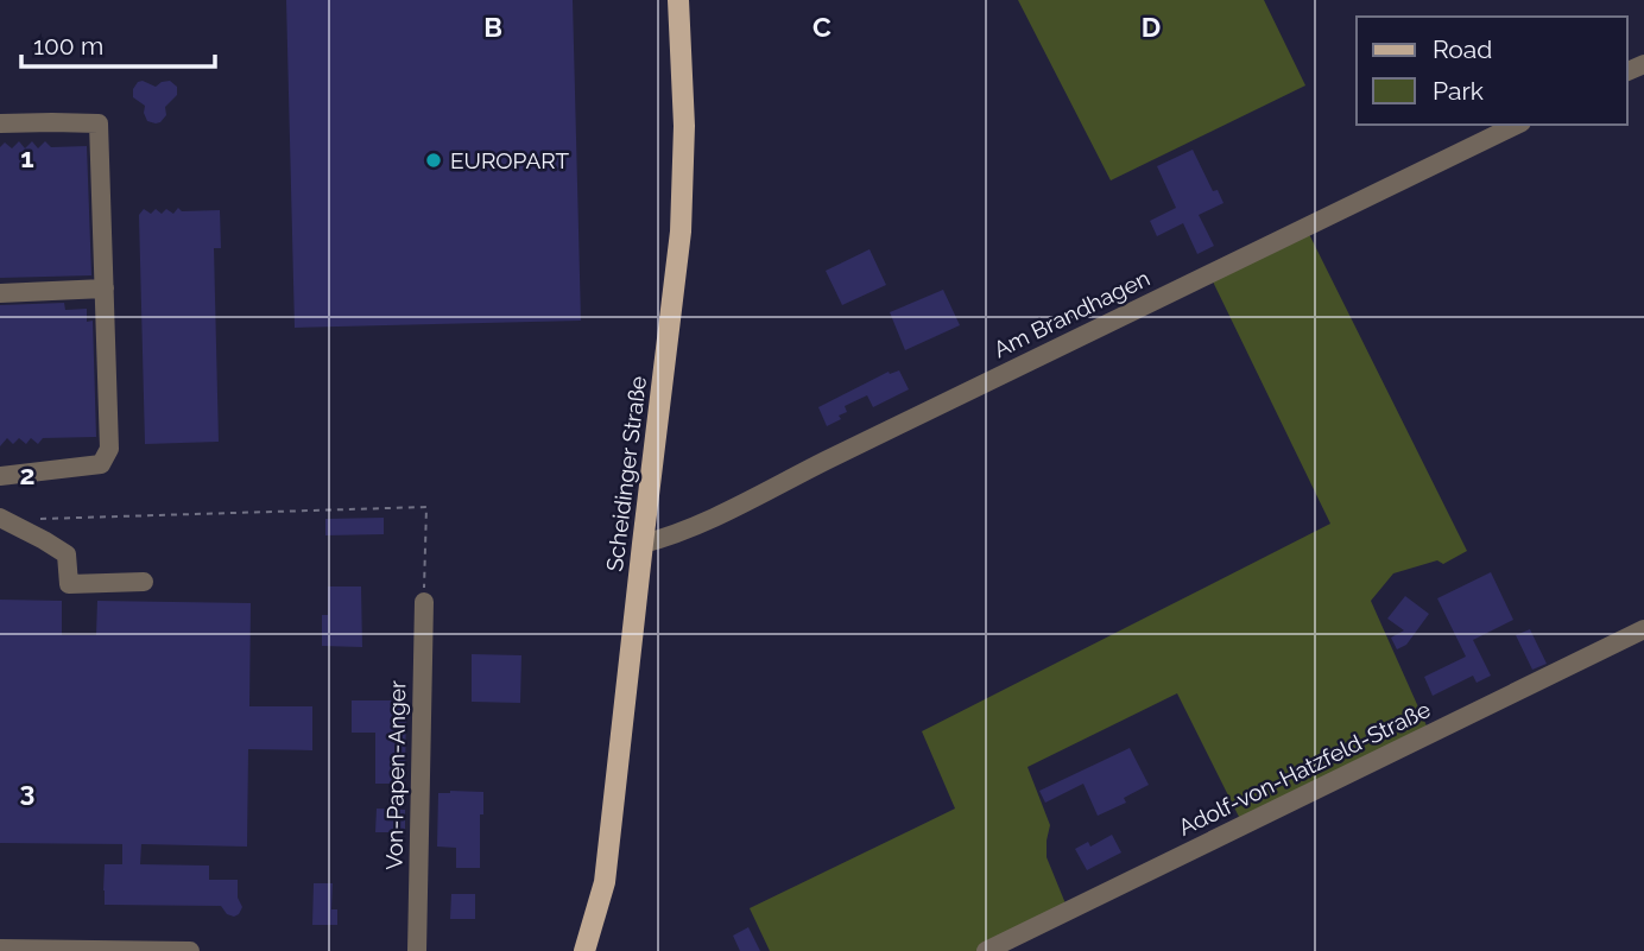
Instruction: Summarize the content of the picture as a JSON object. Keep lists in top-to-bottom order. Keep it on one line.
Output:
{"streets":{"main road":["Scheidinger Straße"],"street":["Am Brandhagen","Adolf-von-Hatzfeld-Straße","Von-Papen-Anger"]},"crossings":[["Am Brandhagen","Scheidinger Straße"]],"places":["EUROPART"],"legend":["Road","Park"],"scale_bar":"100 m","grid":{"columns":["B","C","D"],"rows":["1","2","3"]}}
